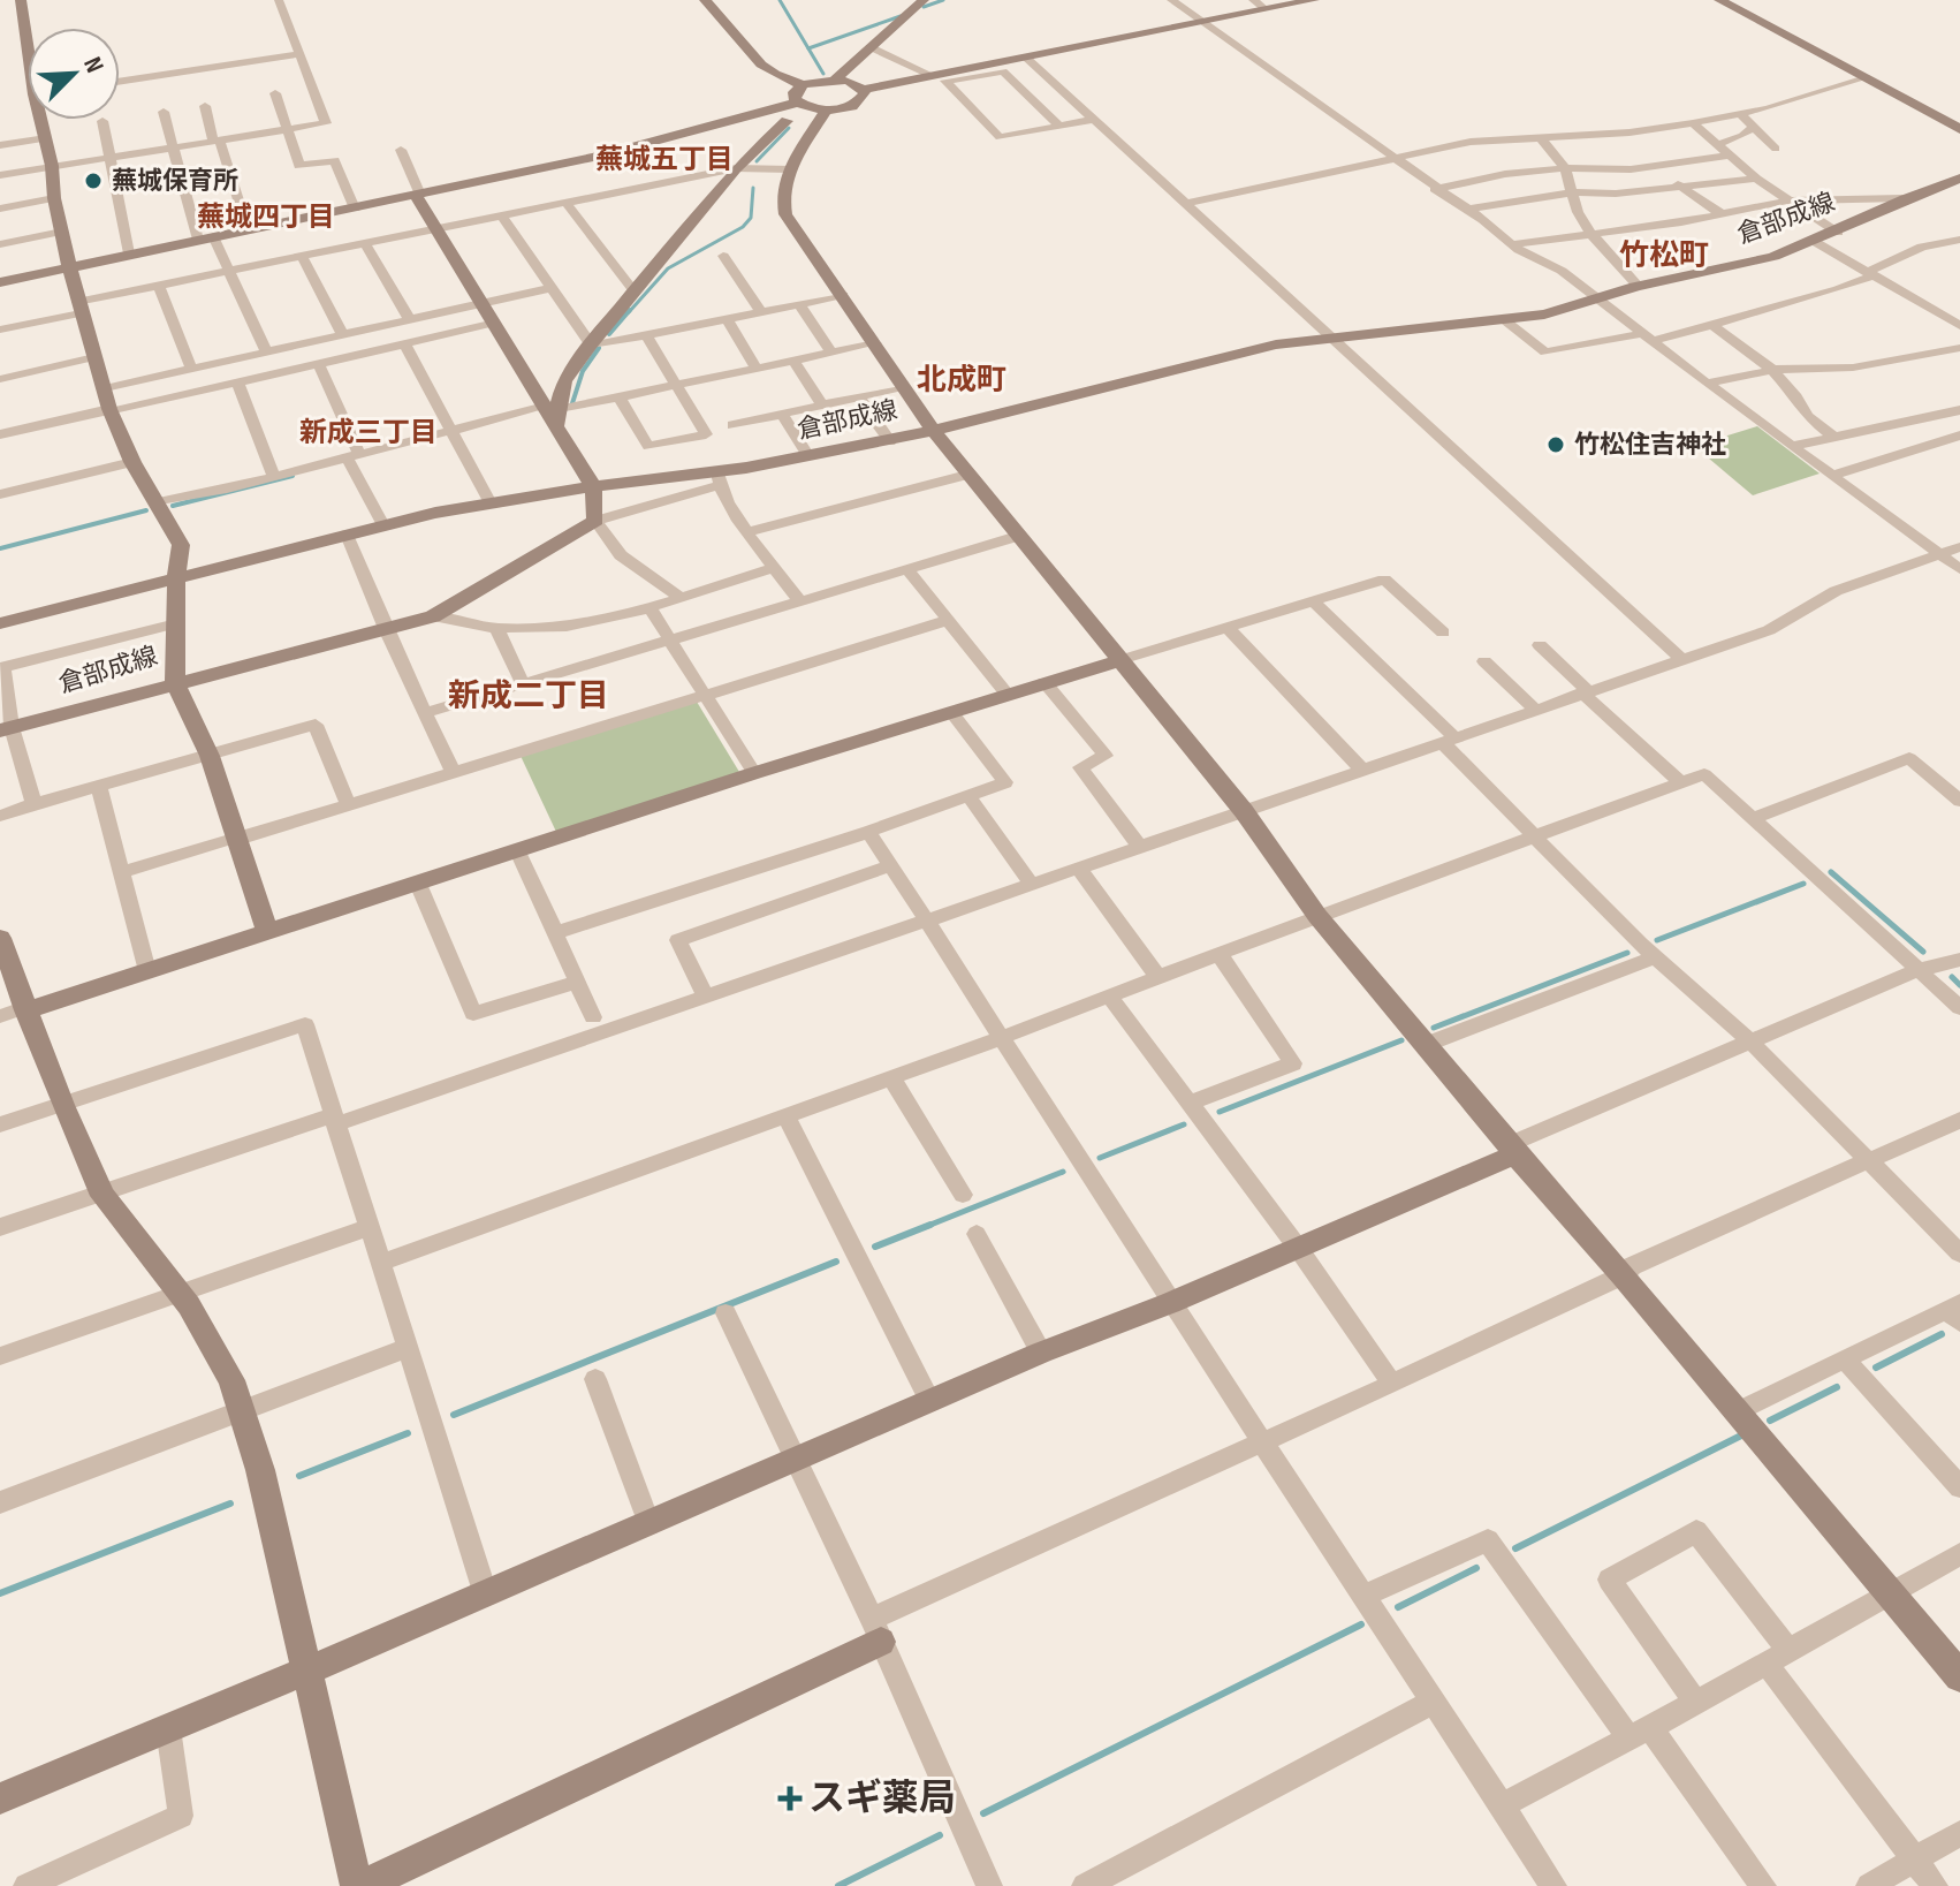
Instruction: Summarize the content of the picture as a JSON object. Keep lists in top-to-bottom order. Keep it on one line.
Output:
{"streets":{"street":["倉部成線"]},"districts":["蕪城五丁目","蕪城四丁目","竹松町","北成町","新成三丁目","新成二丁目"],"places":{"other":["蕪城保育所","竹松住吉神社"],"health":["スギ薬局"]},"north":"top right"}
